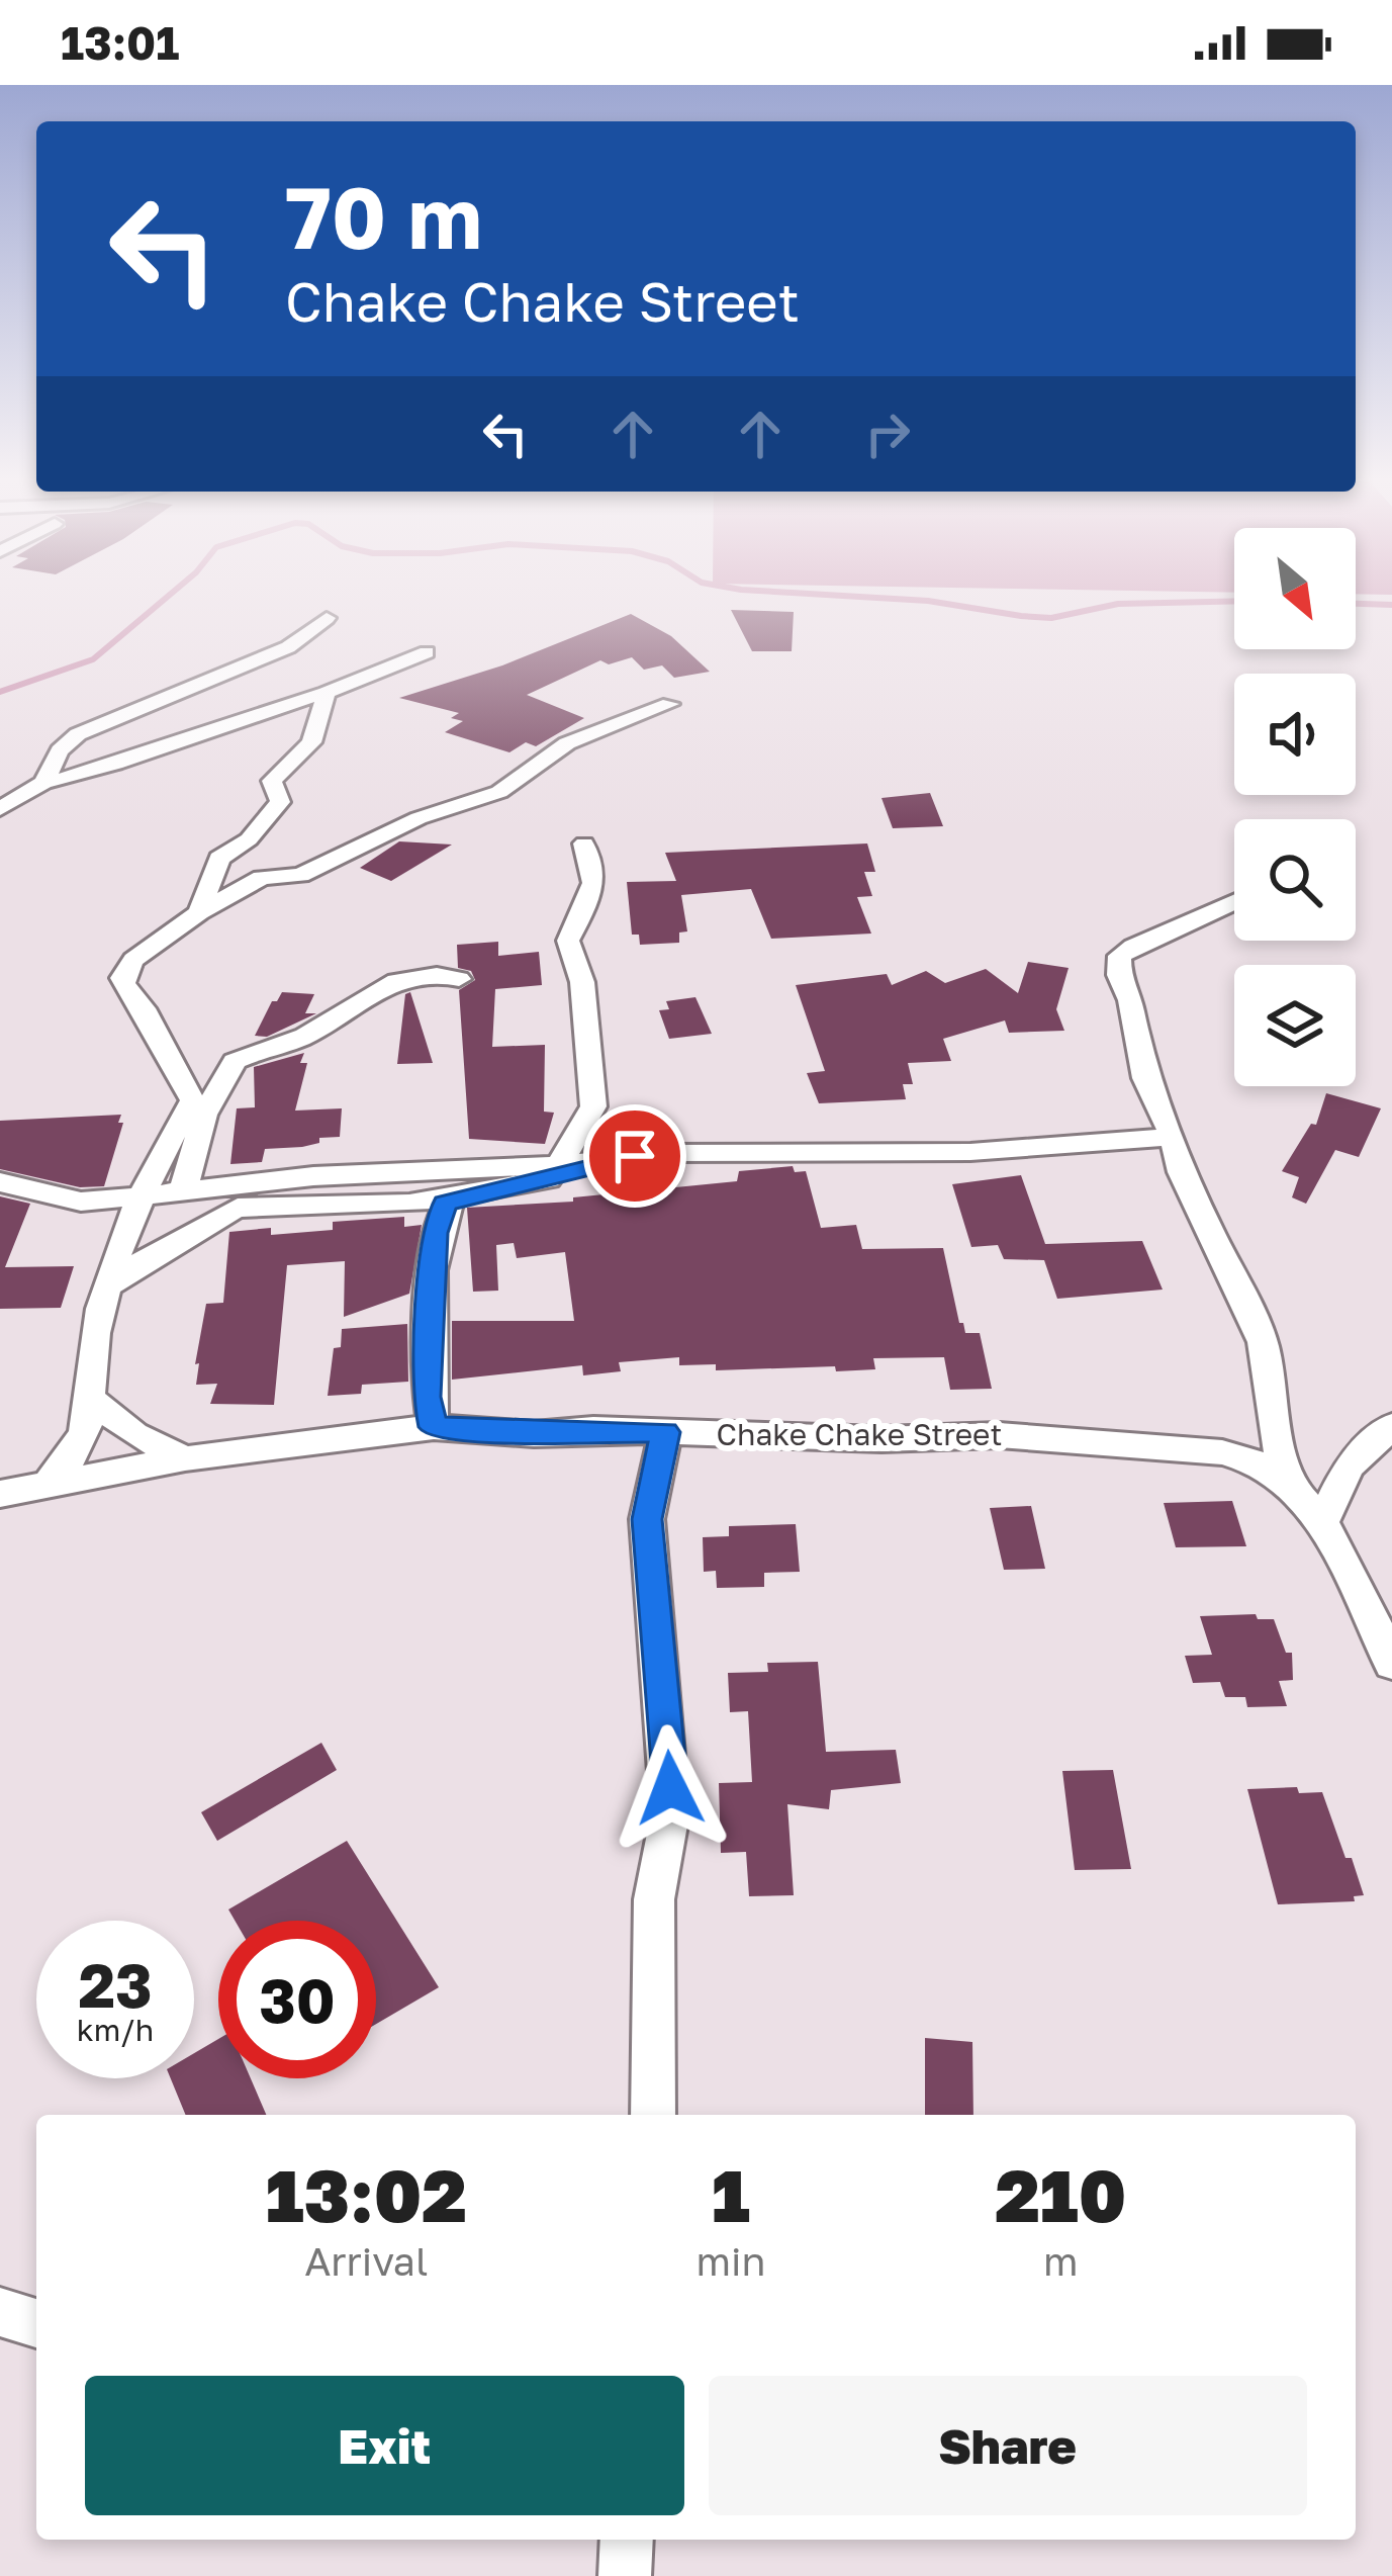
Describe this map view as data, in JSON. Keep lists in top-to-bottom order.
{
  "streets": {
    "street": ["Chake Chake Street"]
  },
  "north": "bottom right",
  "page": {
    "status": "13:01",
    "turn": ["70 m", "Chake Chake Street"],
    "speed": "23 km/h",
    "limit": "30",
    "eta": [
      "13:02",
      "Arrival",
      "1",
      "min",
      "210",
      "m"
    ],
    "buttons": ["Exit", "Share"]
  }
}
